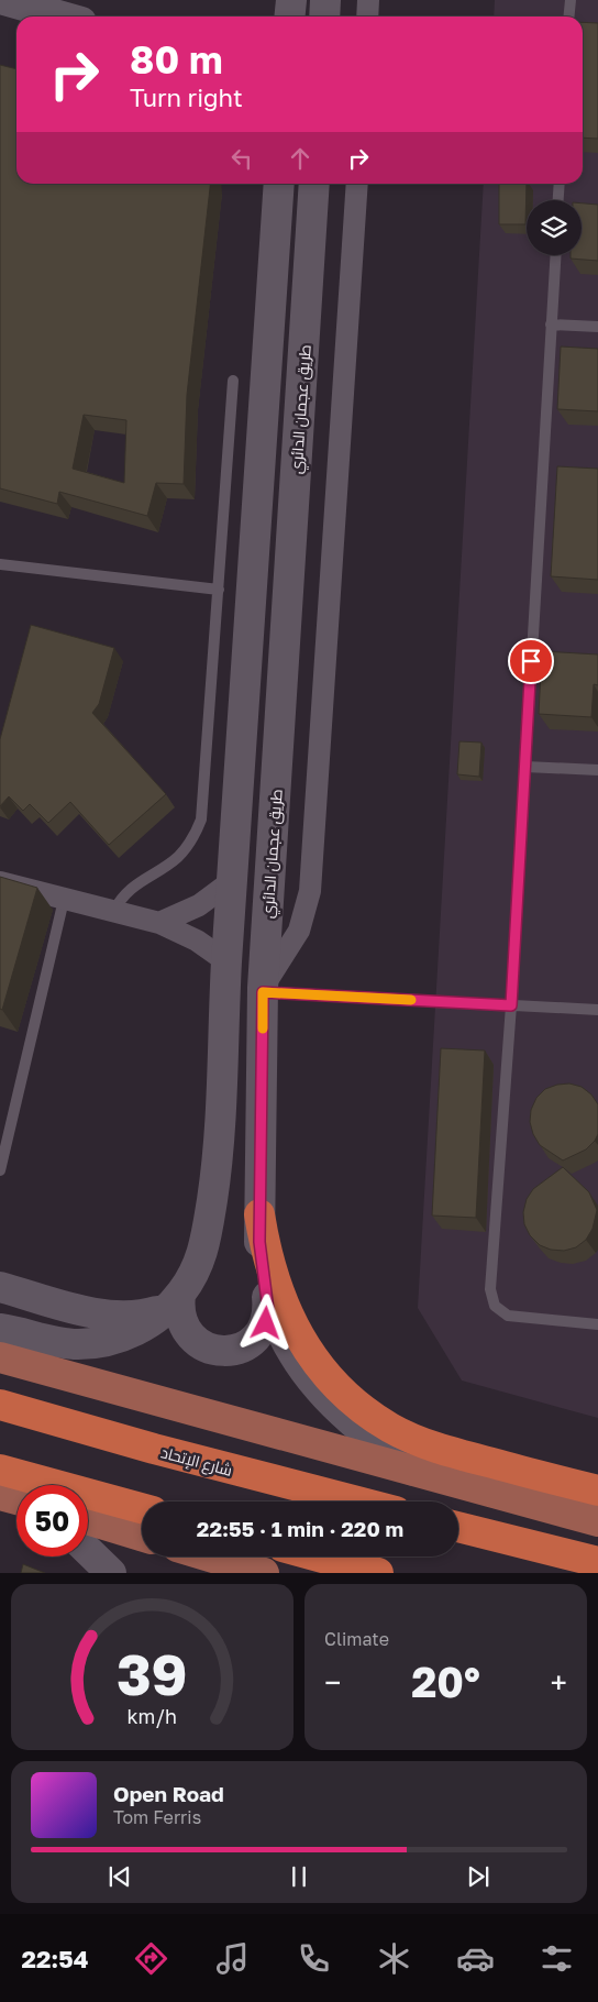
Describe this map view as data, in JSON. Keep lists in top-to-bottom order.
{
  "streets": {
    "highway": ["شارع الإتحاد"],
    "main road": ["طريق عجمان الدائري"]
  },
  "page": {
    "turn": ["80 m", "Turn right"],
    "limit": "50",
    "trip": "22:55 · 1 min · 220 m",
    "tile": "Climate",
    "heat": ["−", "20°", "+"],
    "song": ["Open Road", "Tom Ferris"],
    "tabs": "22:54",
    "gauge": ["39", "km/h"]
  }
}
